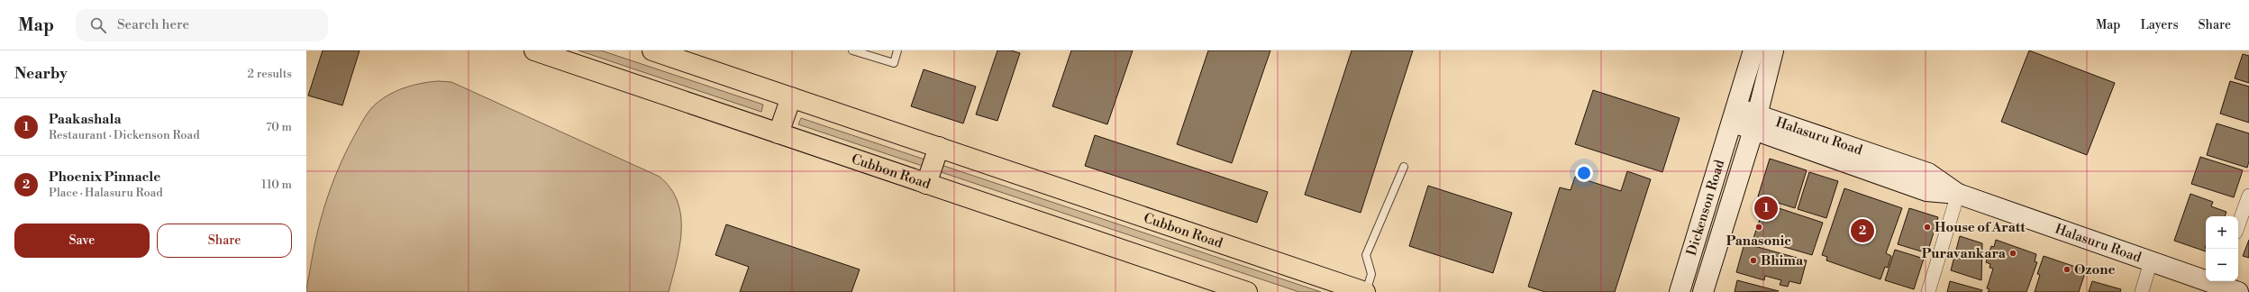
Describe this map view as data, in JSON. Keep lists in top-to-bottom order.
{
  "streets": {
    "main road": ["Cubbon Road"],
    "street": ["Halasuru Road", "Dickenson Road"]
  },
  "crossings": [
    ["Halasuru Road", "Dickenson Road"]
  ],
  "places": [
    "Panasonic",
    "House of Aratt",
    "Puravankara",
    "Bhima",
    "Ozone"
  ],
  "page": {
    "header": "Map",
    "search": "Search here",
    "nav": ["Map", "Layers", "Share"],
    "heading": ["Nearby", "2 results"],
    "list": [
      {
        "mark": "1",
        "name": "Paakashala",
        "note": "Restaurant · Dickenson Road",
        "value": "70 m"
      },
      {
        "mark": "2",
        "name": "Phoenix Pinnacle",
        "note": "Place · Halasuru Road",
        "value": "110 m"
      }
    ],
    "pins": ["1", "2"],
    "buttons": ["Save", "Share"],
    "map_buttons": ["+", "−"]
  }
}
